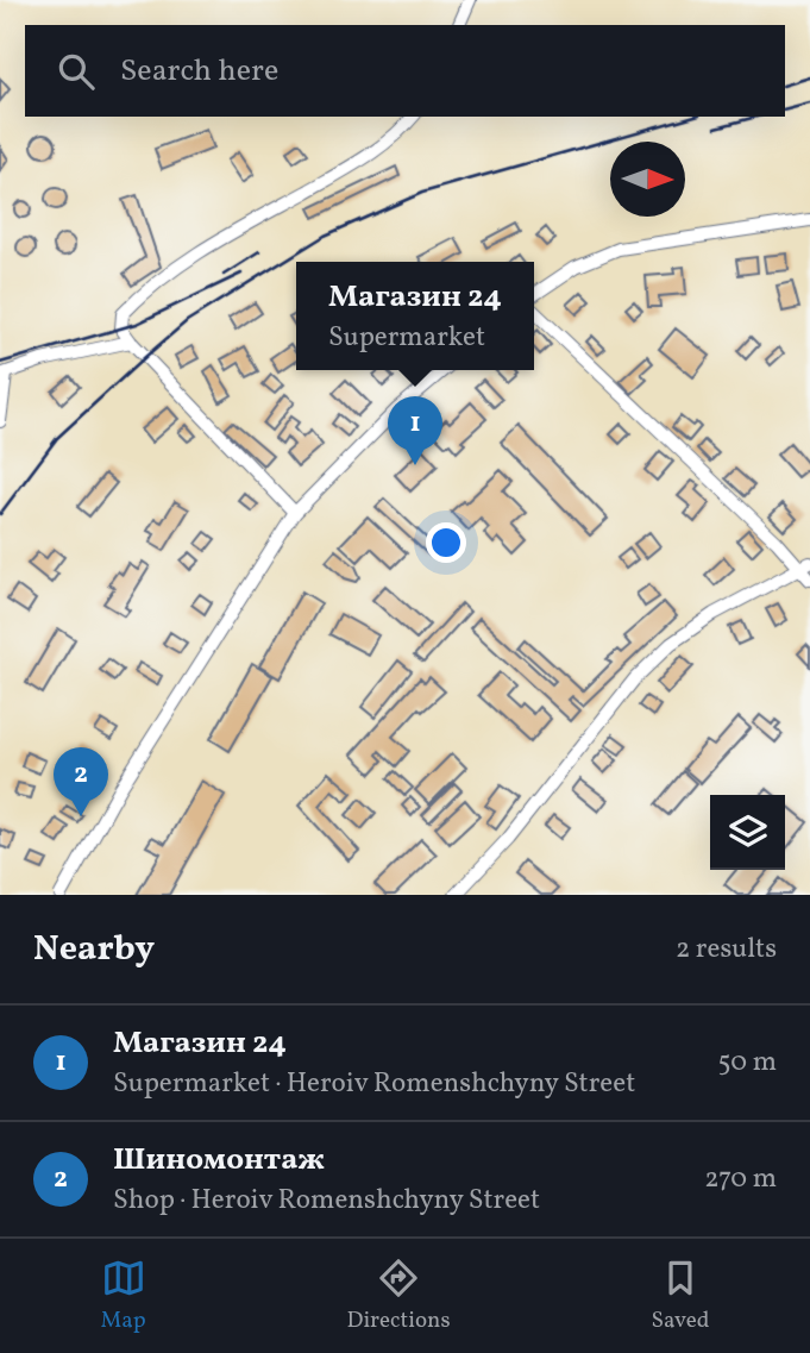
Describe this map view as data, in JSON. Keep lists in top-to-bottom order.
{
  "north": "right",
  "page": {
    "search": "Search here",
    "popup": ["Магазин 24", "Supermarket"],
    "pins": ["1", "2"],
    "heading": ["Nearby", "2 results"],
    "list": [
      {
        "mark": "1",
        "name": "Магазин 24",
        "note": "Supermarket · Heroiv Romenshchyny Street",
        "value": "50 m"
      },
      {
        "mark": "2",
        "name": "Шиномонтаж",
        "note": "Shop · Heroiv Romenshchyny Street",
        "value": "270 m"
      }
    ],
    "nav": ["Map", "Directions", "Saved"]
  }
}
